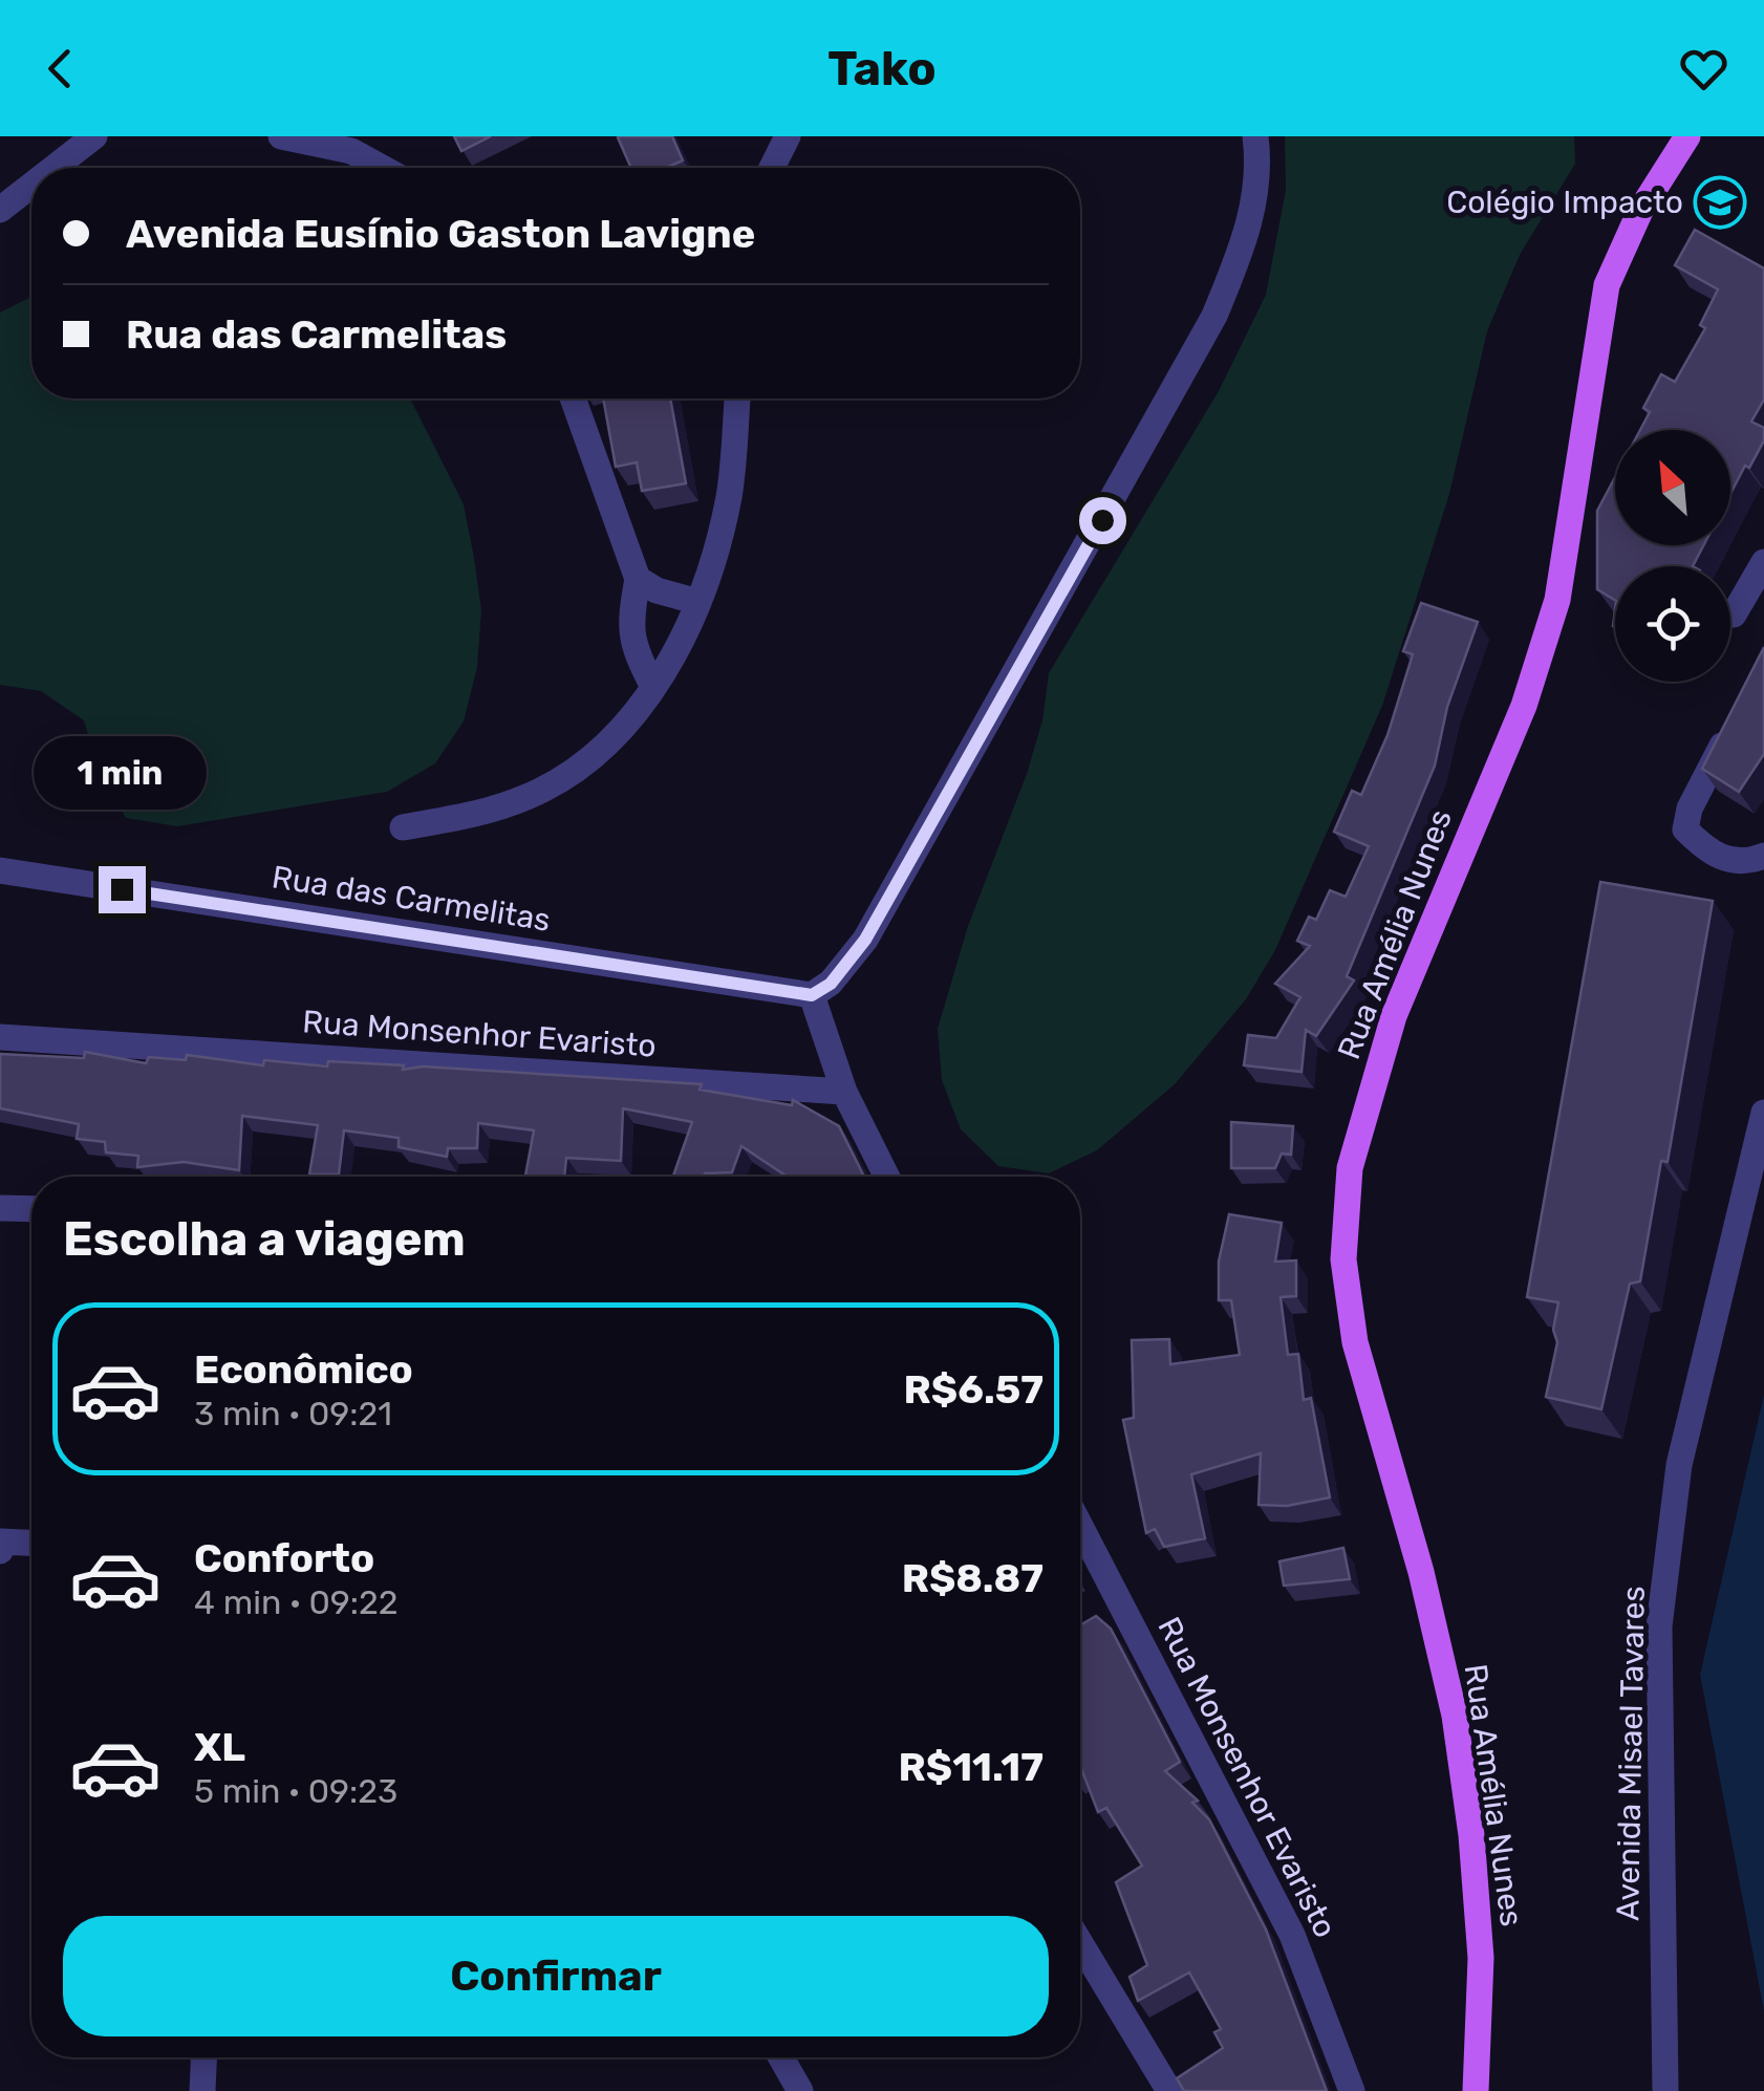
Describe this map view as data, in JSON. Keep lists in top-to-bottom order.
{
  "streets": {
    "main road": ["Rua Amélia Nunes"],
    "street": ["Rua das Carmelitas", "Rua Monsenhor Evaristo", "Avenida Misael Tavares"]
  },
  "places": {
    "school or university": ["Colégio Impacto"]
  },
  "north": "top left",
  "page": {
    "header": "Tako",
    "banner": ["Avenida Eusínio Gaston Lavigne", "Rua das Carmelitas"],
    "bubble": "1 min",
    "heading": "Escolha a viagem",
    "list": [
      {
        "name": "Econômico",
        "note": "3 min · 09:21",
        "value": "R$6.57"
      },
      {
        "name": "Conforto",
        "note": "4 min · 09:22",
        "value": "R$8.87"
      },
      {
        "name": "XL",
        "note": "5 min · 09:23",
        "value": "R$11.17"
      }
    ],
    "buttons": "Confirmar"
  }
}
